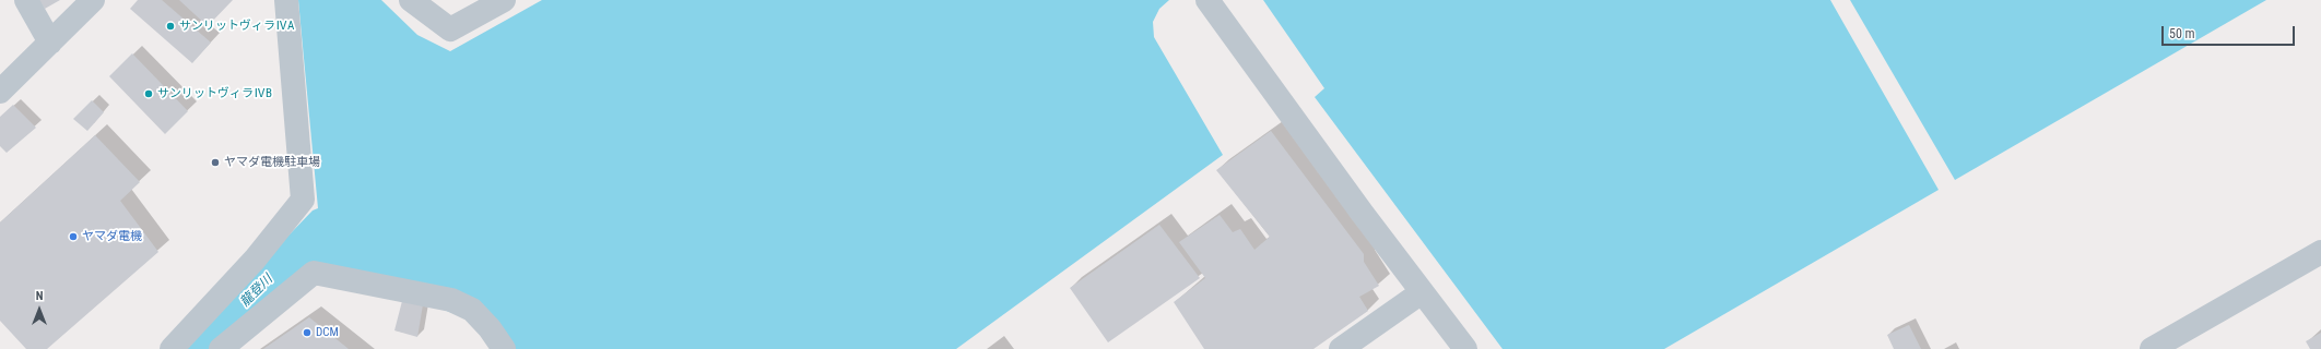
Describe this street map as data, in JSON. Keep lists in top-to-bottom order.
{
  "water": ["龍登川"],
  "places": [
    "サンリットヴィラⅣA",
    "サンリットヴィラⅣB",
    "ヤマダ電機駐車場",
    "ヤマダ電機",
    "DCM"
  ],
  "scale_bar": "50 m",
  "north": "top"
}
